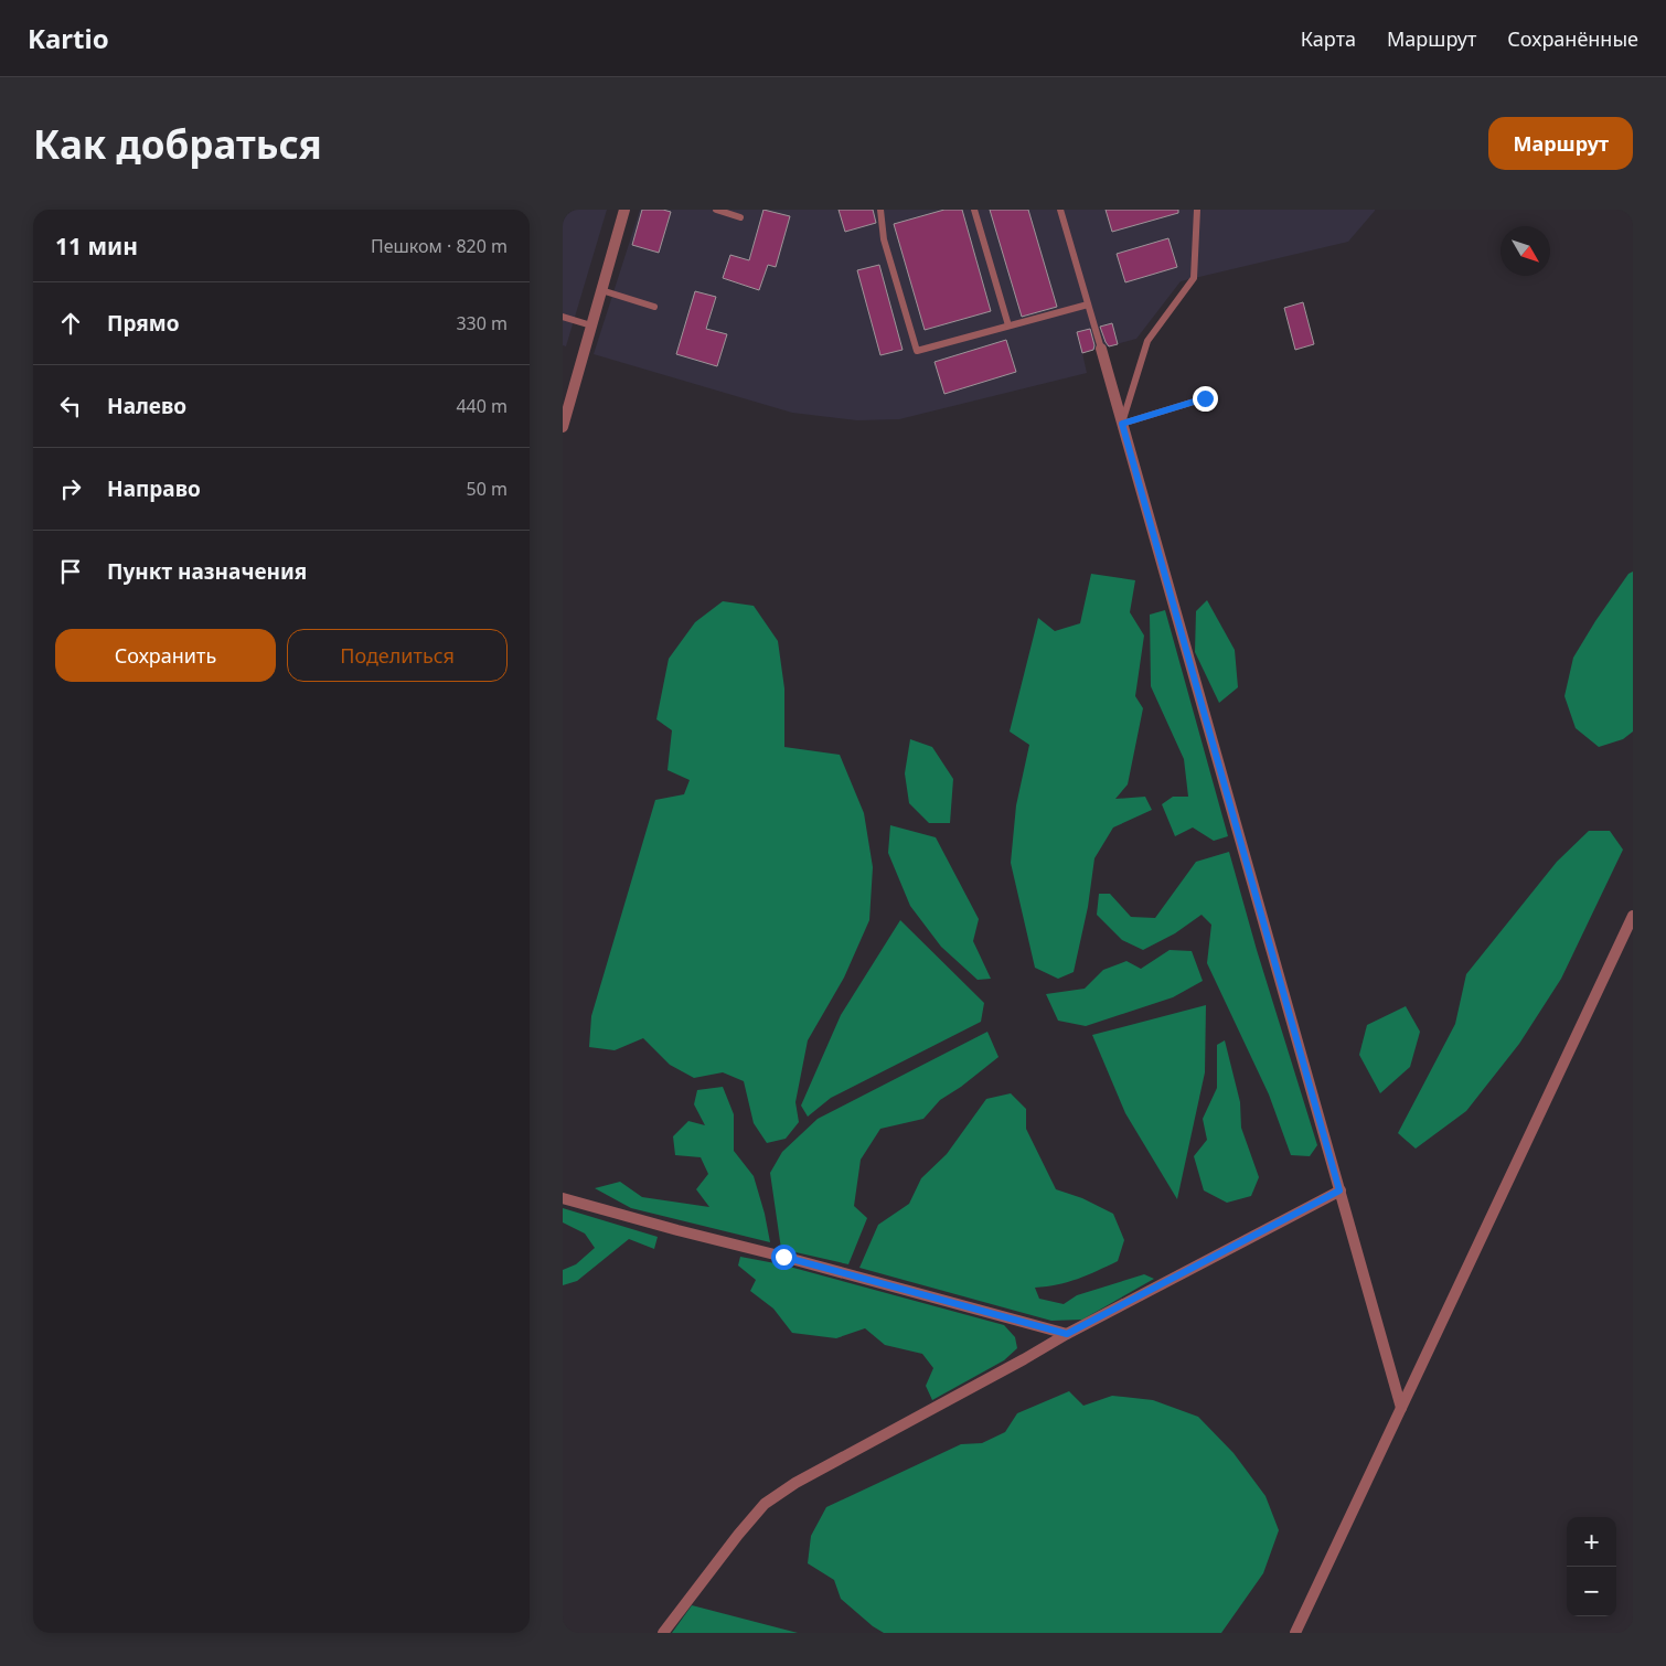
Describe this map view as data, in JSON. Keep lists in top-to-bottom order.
{
  "north": "bottom right",
  "page": {
    "header": "Kartio",
    "nav": ["Карта", "Маршрут", "Сохранённые"],
    "buttons": [
      "Маршрут",
      ["Сохранить", "Поделиться"]
    ],
    "title": "Как добраться",
    "heading": ["11 мин", "Пешком · 820 m"],
    "list": [
      ["Прямо", "330 m"],
      ["Налево", "440 m"],
      ["Направо", "50 m"],
      "Пункт назначения"
    ],
    "map_buttons": ["+", "−"]
  }
}
